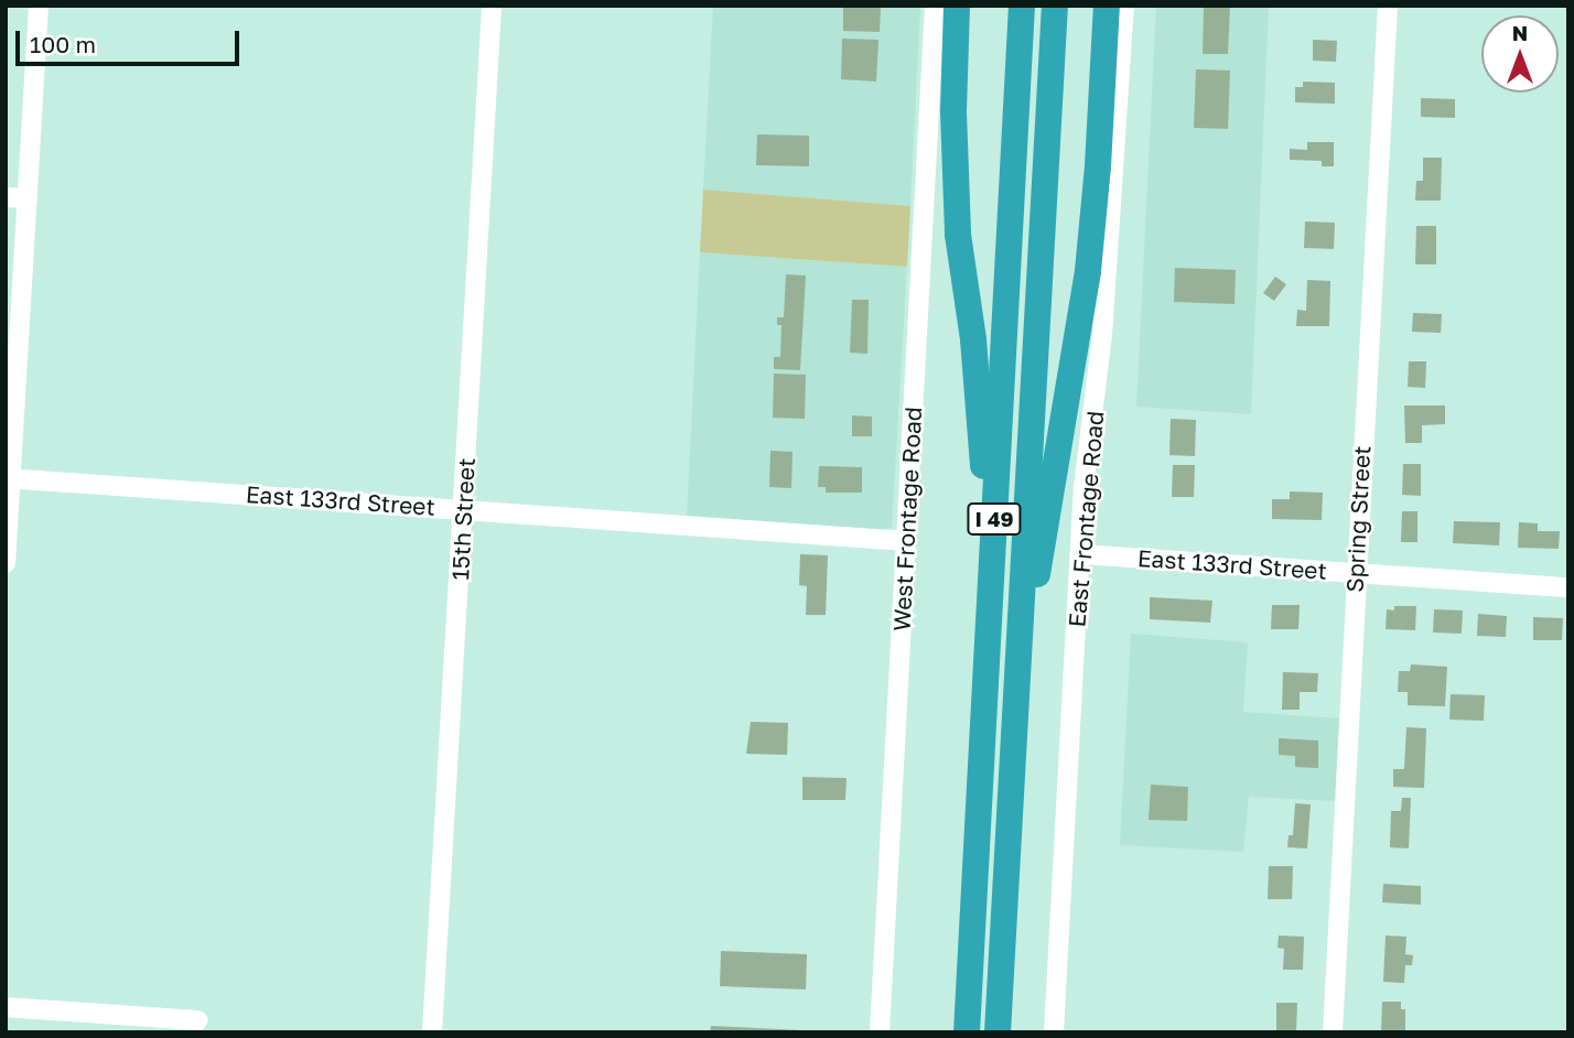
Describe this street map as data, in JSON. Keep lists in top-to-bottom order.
{
  "streets": {
    "highway": ["I 49"],
    "street": [
      "East 133rd Street",
      "15th Street",
      "West Frontage Road",
      "East Frontage Road",
      "Spring Street"
    ]
  },
  "crossings": [
    ["East 133rd Street", "15th Street"],
    ["East 133rd Street", "West Frontage Road"],
    ["East 133rd Street", "East Frontage Road"],
    ["East 133rd Street", "Spring Street"]
  ],
  "scale_bar": "100 m",
  "north": "top"
}
